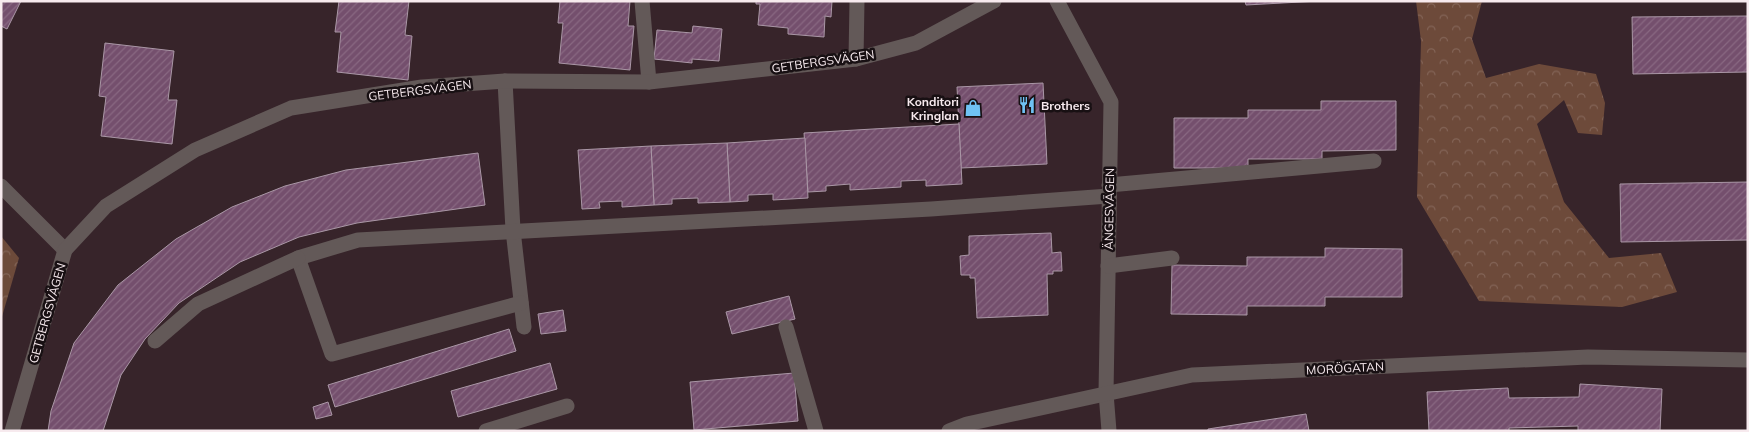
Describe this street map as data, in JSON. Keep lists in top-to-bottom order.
{
  "streets": {
    "street": ["GETBERGSVÄGEN", "ÄNGESVÄGEN", "MORÖGATAN"]
  },
  "crossings": [
    ["ÄNGESVÄGEN", "MORÖGATAN"]
  ],
  "places": {
    "restaurant": ["Brothers"],
    "shop": ["Konditori Kringlan"]
  }
}
